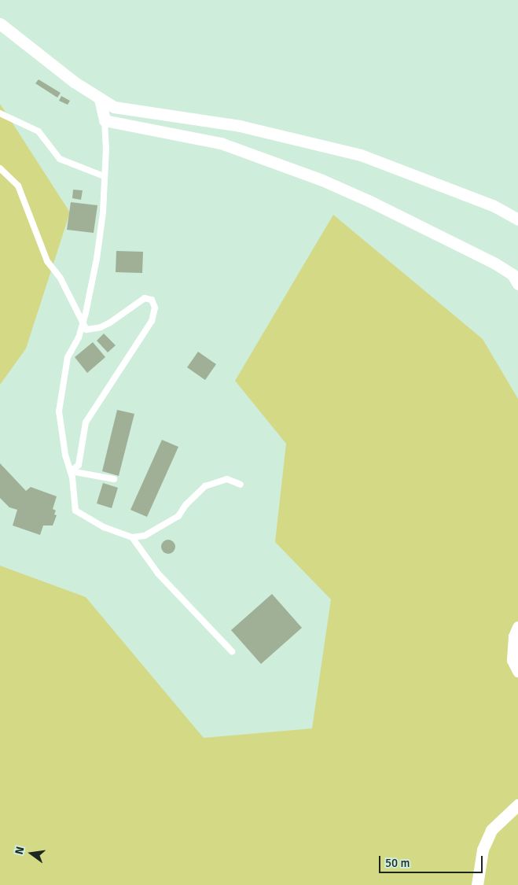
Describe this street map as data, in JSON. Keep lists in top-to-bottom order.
{
  "scale_bar": "50 m",
  "north": "left"
}
